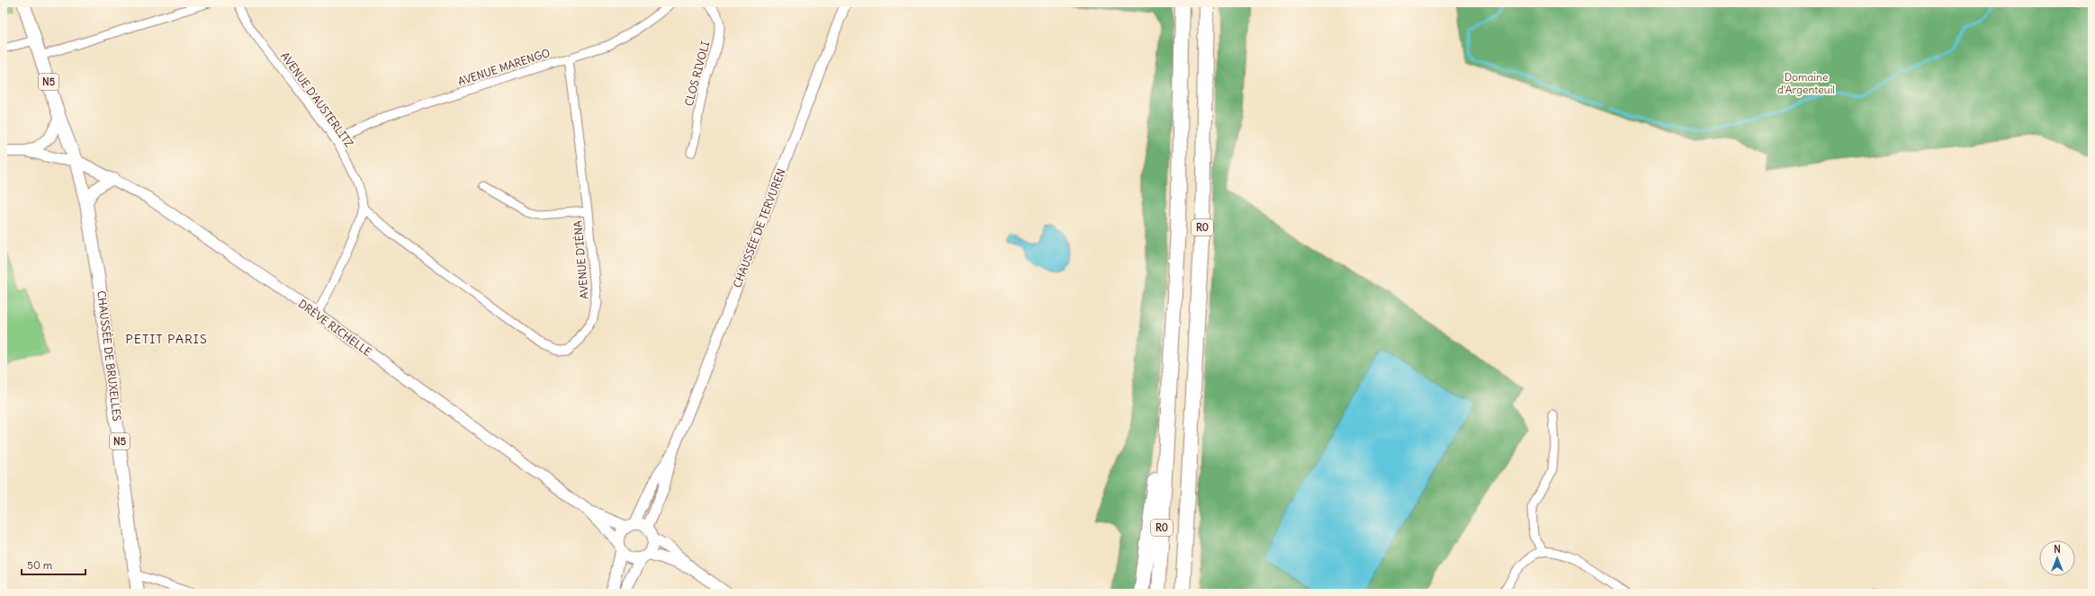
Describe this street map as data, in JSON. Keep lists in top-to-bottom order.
{
  "streets": {
    "highway": ["R0"],
    "main road": ["N5", "DRÈVE RICHELLE", "CHAUSSÉE DE BRUXELLES"],
    "street": [
      "AVENUE MARENGO",
      "CLOS RIVOLI",
      "AVENUE D'AUSTERLITZ",
      "CHAUSSÉE DE TERVUREN",
      "AVENUE D'IÉNA"
    ]
  },
  "crossings": [
    ["AVENUE MARENGO", "AVENUE D'AUSTERLITZ"],
    ["AVENUE MARENGO", "AVENUE D'IÉNA"],
    ["AVENUE D'AUSTERLITZ", "AVENUE D'IÉNA"],
    ["AVENUE D'AUSTERLITZ", "DRÈVE RICHELLE"],
    ["CHAUSSÉE DE TERVUREN", "DRÈVE RICHELLE"],
    ["DRÈVE RICHELLE", "CHAUSSÉE DE BRUXELLES"]
  ],
  "districts": ["PETIT PARIS"],
  "parks": ["Domaine d'Argenteuil"],
  "scale_bar": "50 m",
  "north": "top"
}
